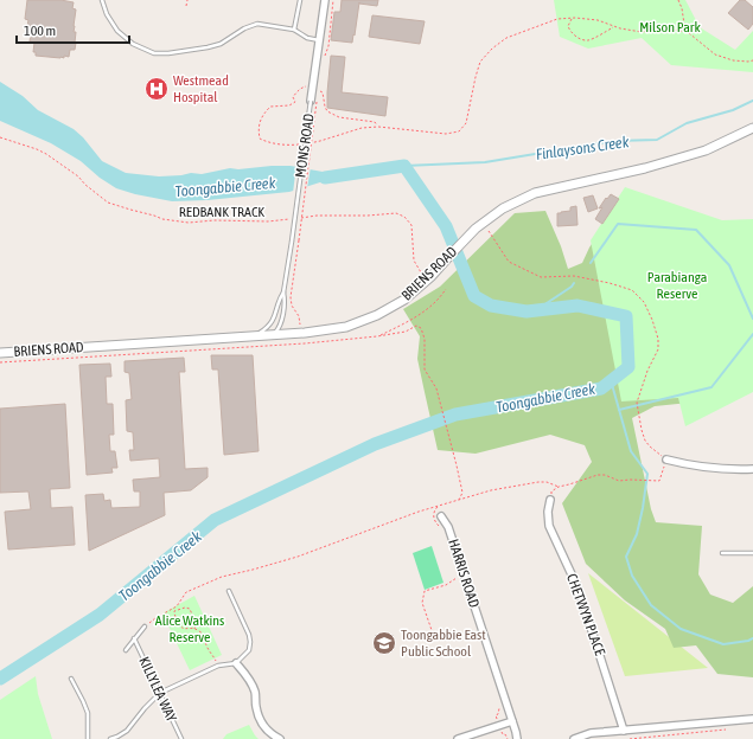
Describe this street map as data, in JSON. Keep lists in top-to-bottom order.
{
  "streets": {
    "street": [
      "MONS ROAD",
      "BRIENS ROAD",
      "HARRIS ROAD",
      "CHETWYN PLACE"
    ],
    "lane": ["KILLYLEA WAY"],
    "path": ["REDBANK TRACK"]
  },
  "crossings": [
    ["MONS ROAD", "BRIENS ROAD"]
  ],
  "water": ["Finlaysons Creek", "Toongabbie Creek"],
  "parks": ["Milson Park", "Parabianga Reserve", "Alice Watkins Reserve"],
  "places": {
    "hospital": ["Westmead Hospital"],
    "school or university": ["Toongabbie East Public School"]
  },
  "scale_bar": "100 m"
}
